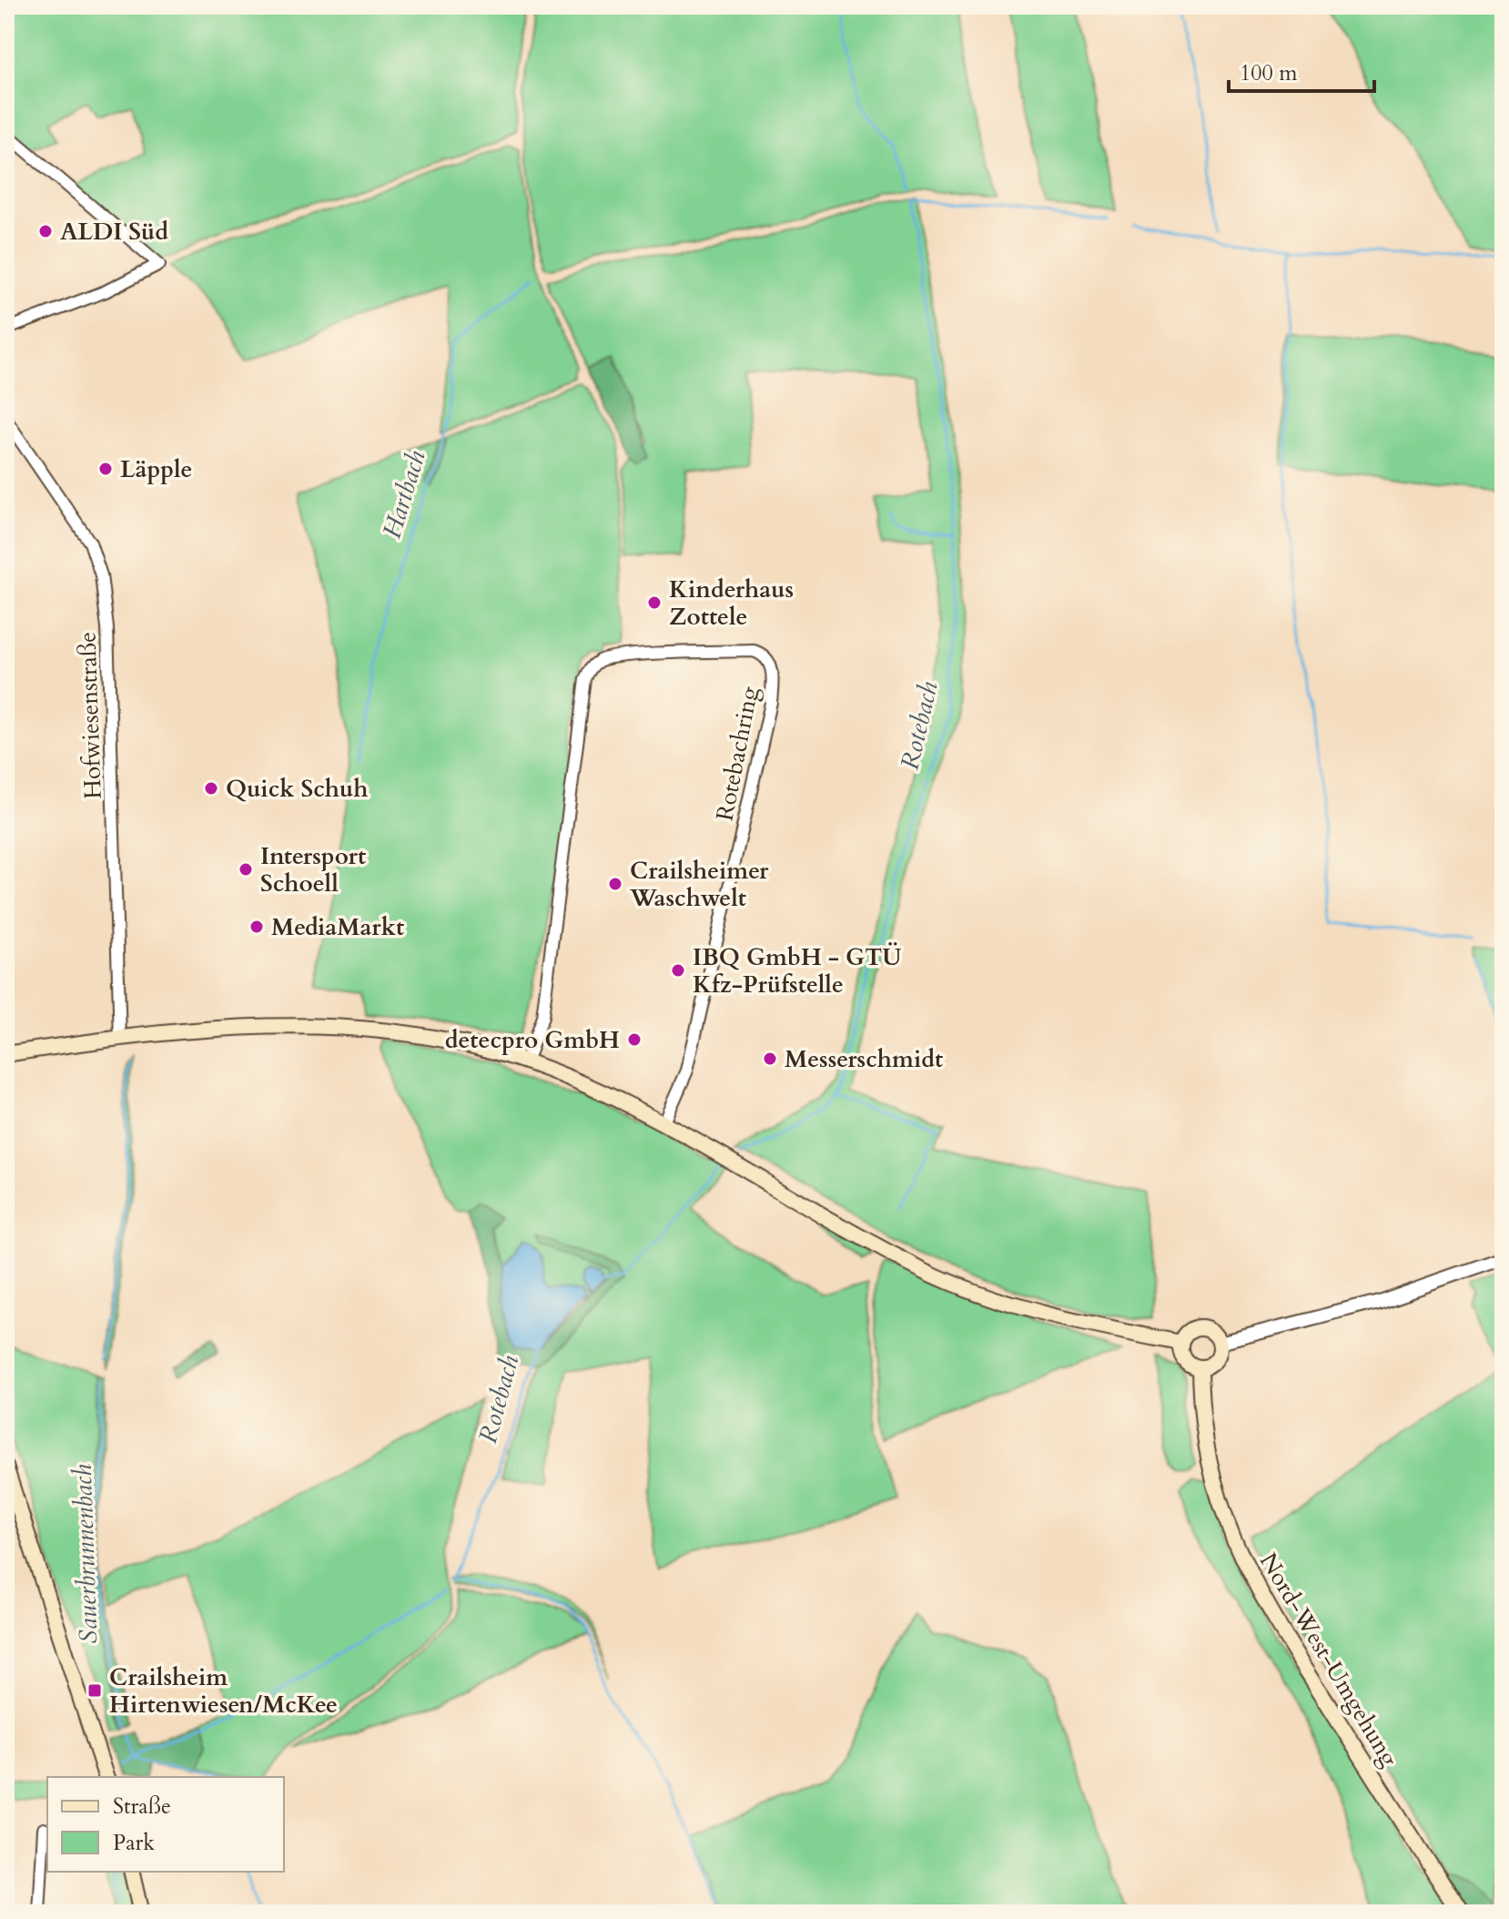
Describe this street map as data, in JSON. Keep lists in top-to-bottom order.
{
  "streets": {
    "main road": ["Nord-West-Umgehung"],
    "street": ["Hofwiesenstraße", "Rotebachring"]
  },
  "water": ["Hartbach", "Rotebach", "Sauerbrunnenbach"],
  "places": {
    "other": [
      "ALDI Süd",
      "Läpple",
      "Kinderhaus Zottele",
      "Quick Schuh",
      "Intersport Schoell",
      "Crailsheimer Waschwelt",
      "MediaMarkt",
      "IBQ GmbH - GTÜ Kfz-Prüfstelle",
      "detecpro GmbH",
      "Messerschmidt"
    ],
    "transit": ["Crailsheim Hirtenwiesen/McKee"]
  },
  "legend": ["Straße", "Park"],
  "scale_bar": "100 m"
}
